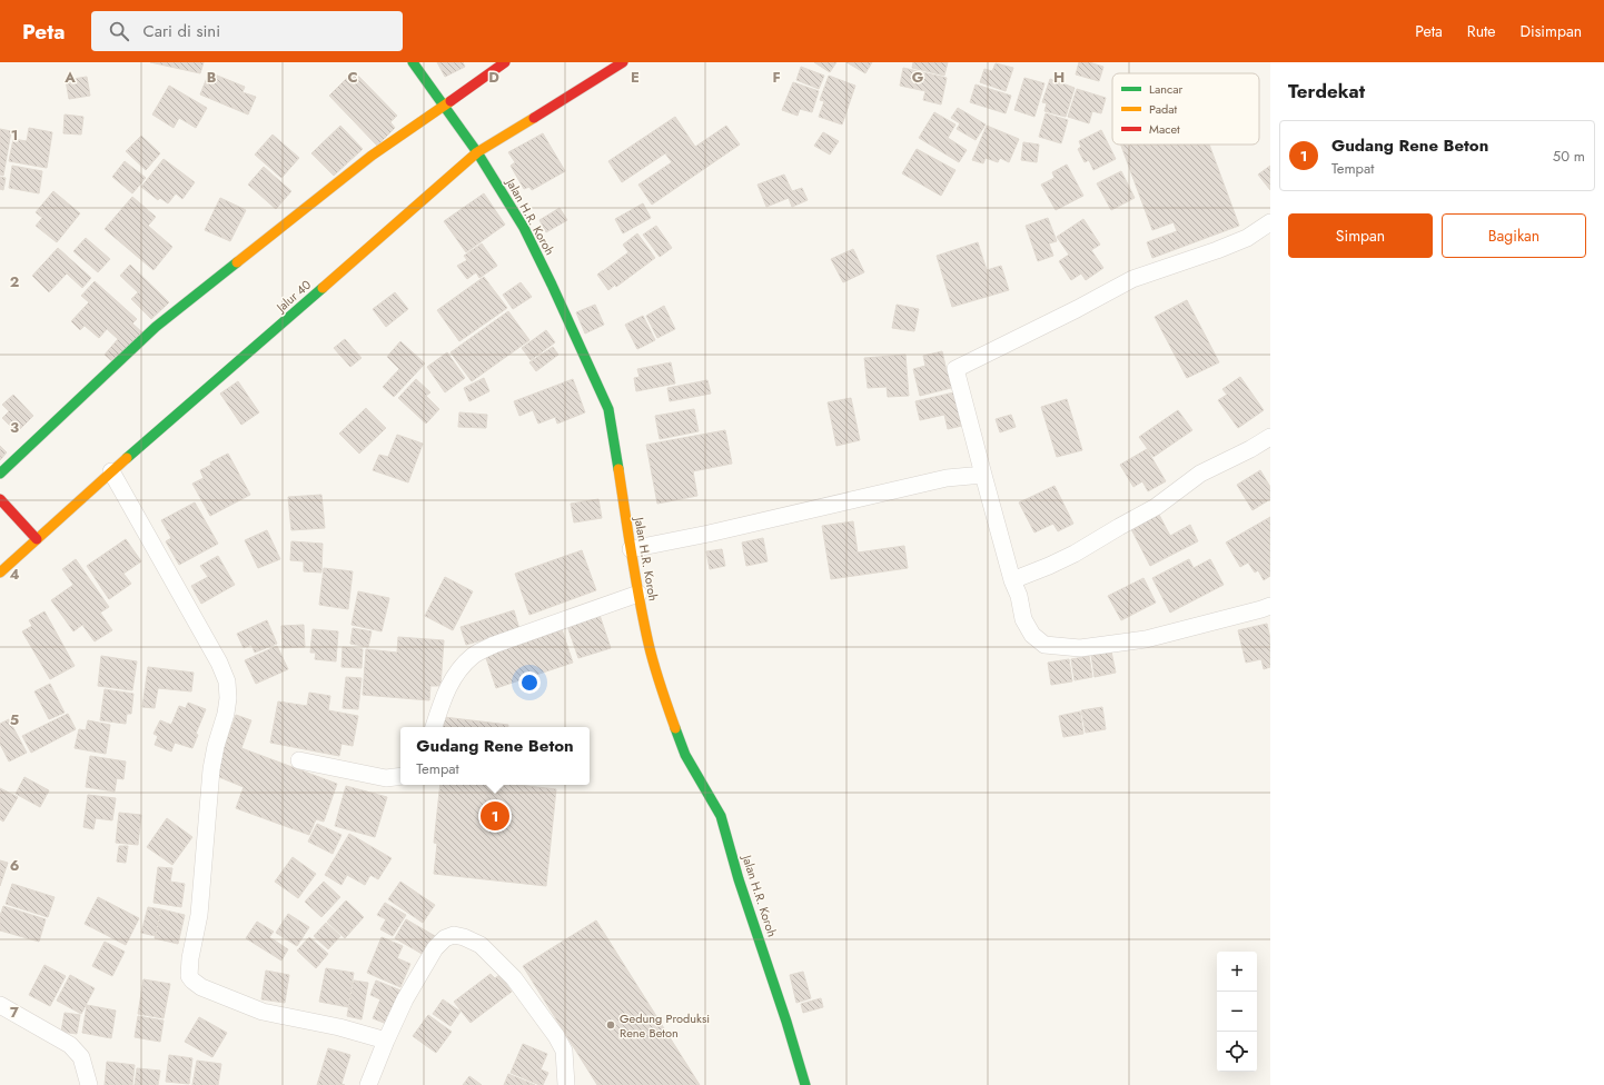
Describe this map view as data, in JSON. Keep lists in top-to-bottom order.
{
  "streets": {
    "main road": ["Jalan H.R. Koroh", "Jalur 40"]
  },
  "crossings": [
    ["Jalan H.R. Koroh", "Jalur 40"]
  ],
  "places": ["Gedung Produksi Rene Beton"],
  "legend": ["Lancar", "Padat", "Macet"],
  "page": {
    "header": "Peta",
    "search": "Cari di sini",
    "nav": ["Peta", "Rute", "Disimpan"],
    "heading": "Terdekat",
    "list": [
      {
        "mark": "1",
        "name": "Gudang Rene Beton",
        "note": "Tempat",
        "value": "50 m"
      }
    ],
    "buttons": ["Simpan", "Bagikan"],
    "popup": ["Gudang Rene Beton", "Tempat"],
    "pins": "1",
    "map_buttons": ["+", "−"]
  },
  "grid": {
    "columns": [
      "A",
      "B",
      "C",
      "D",
      "E",
      "F",
      "G",
      "H"
    ],
    "rows": [
      "1",
      "2",
      "3",
      "4",
      "5",
      "6",
      "7"
    ]
  }
}
